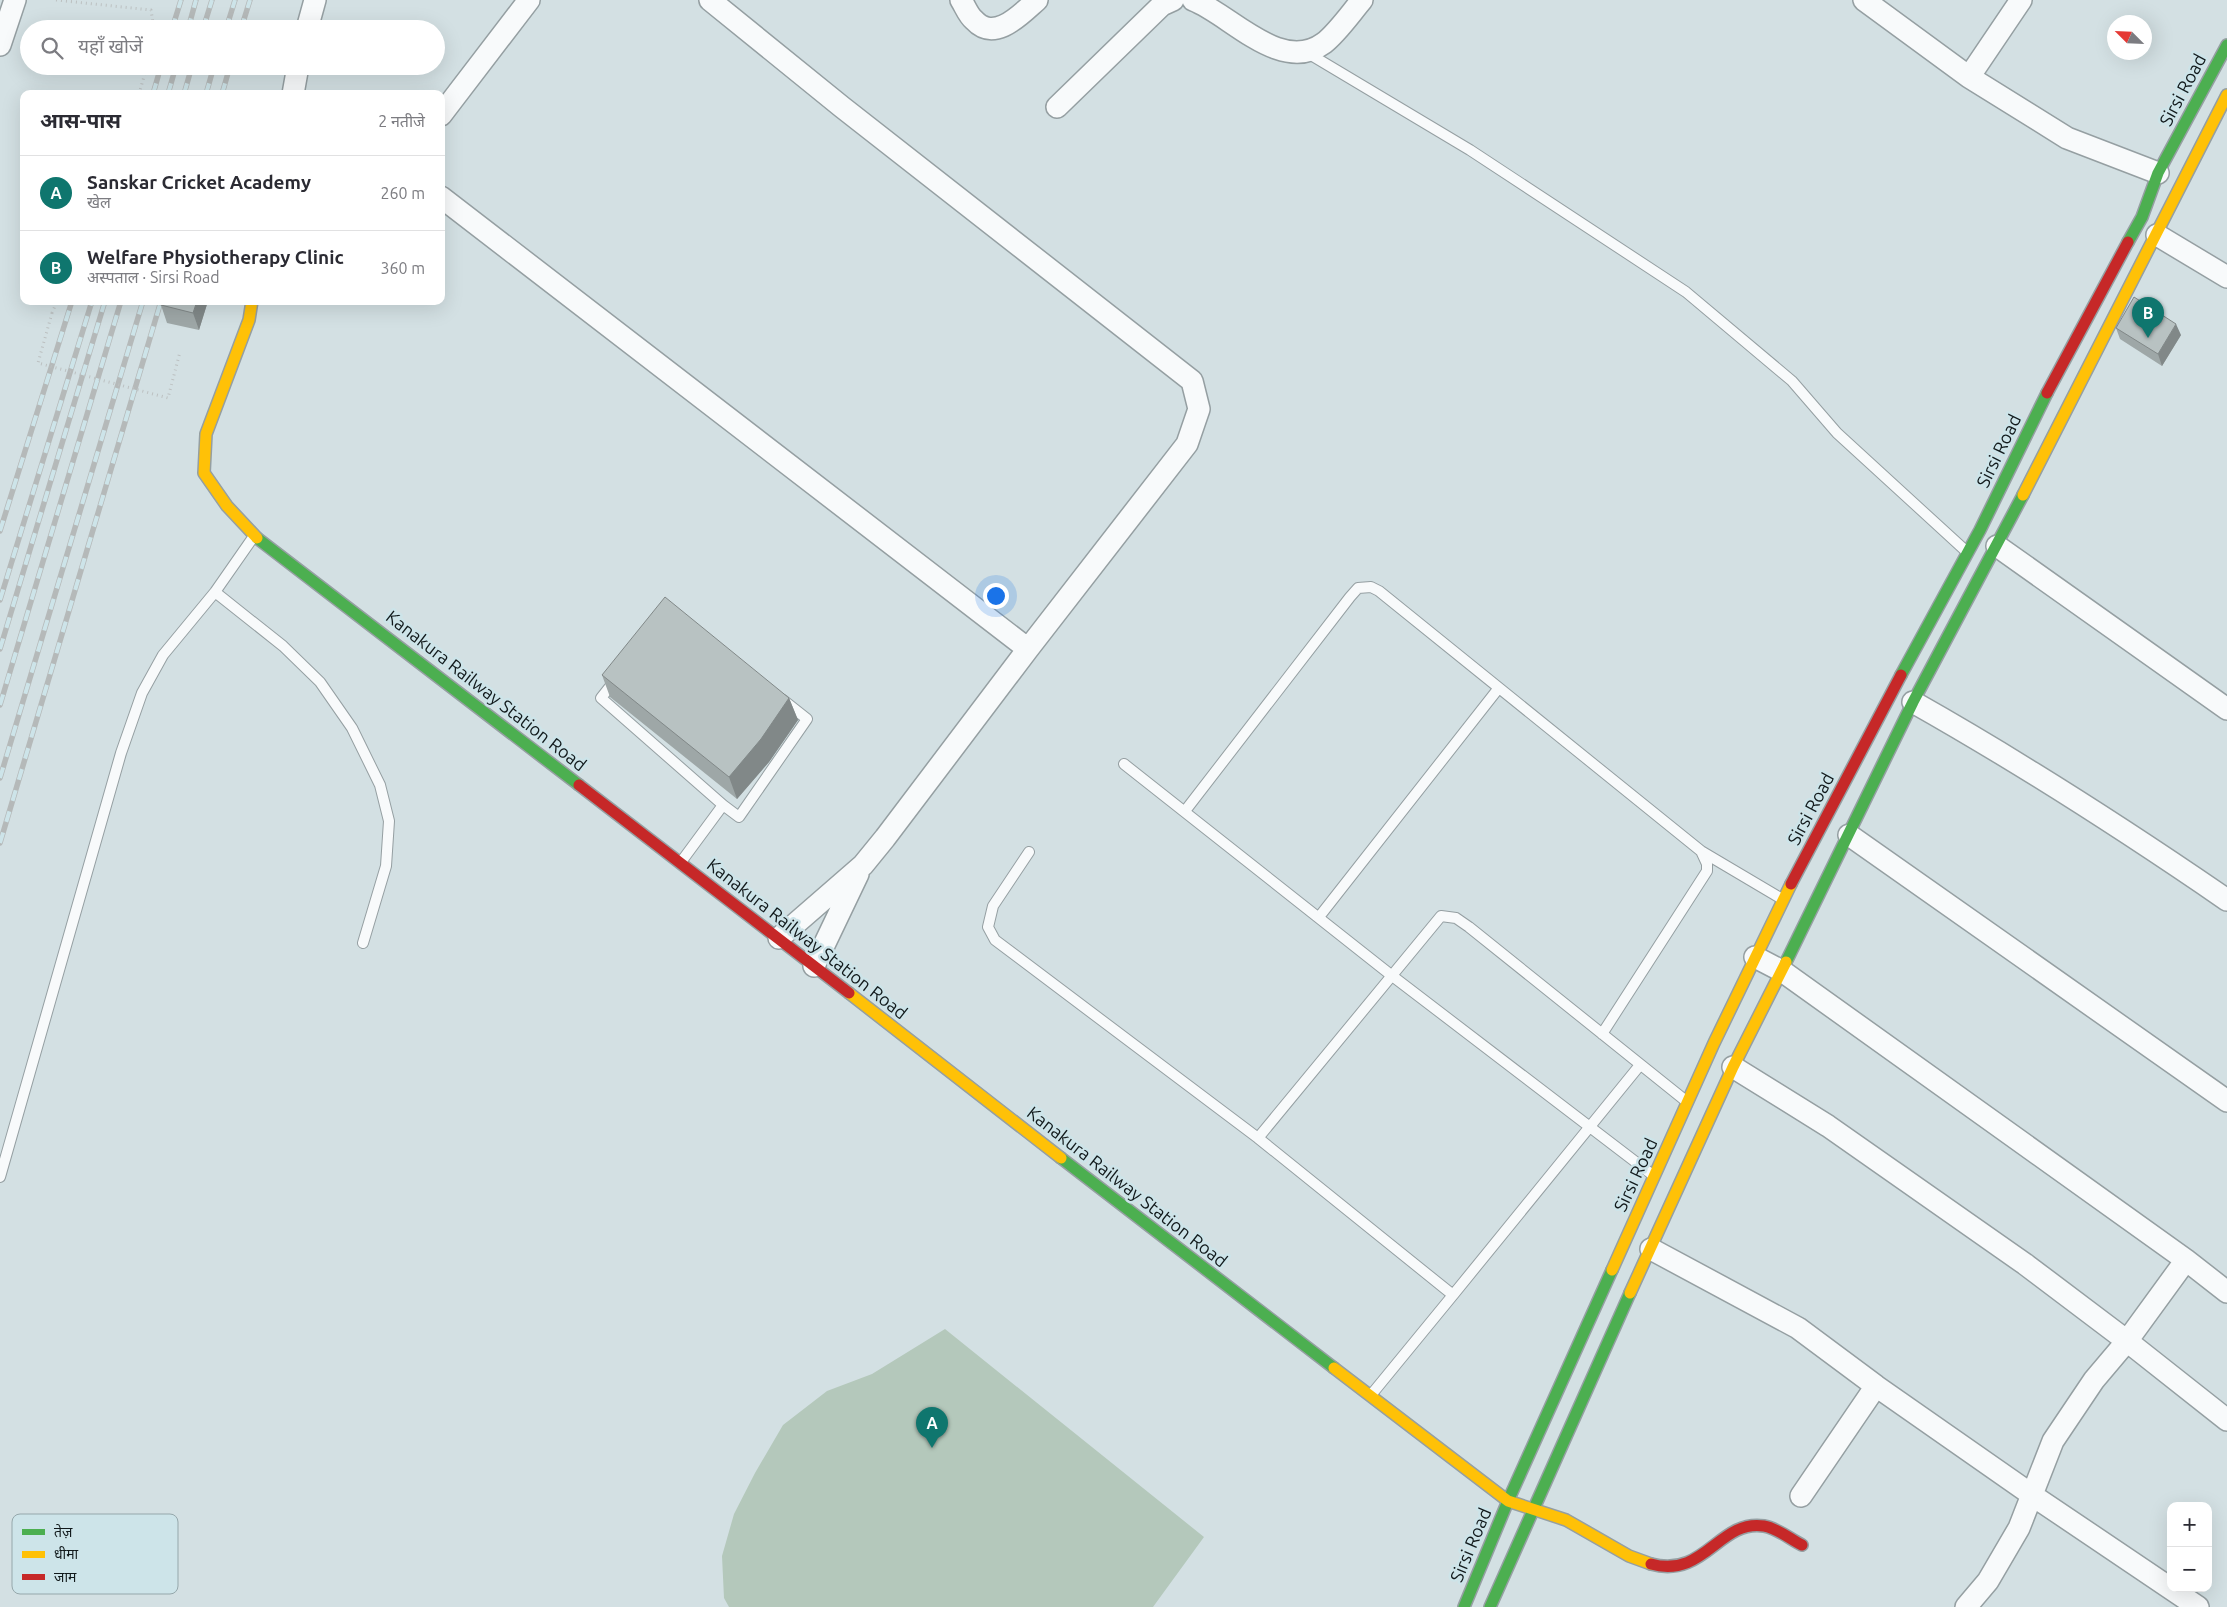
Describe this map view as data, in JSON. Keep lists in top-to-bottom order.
{
  "streets": {
    "main road": ["Sirsi Road", "Kanakura Railway Station Road"]
  },
  "crossings": [
    ["Sirsi Road", "Kanakura Railway Station Road"]
  ],
  "legend": ["तेज़", "धीमा", "जाम"],
  "north": "top left",
  "page": {
    "search": "यहाँ खोजें",
    "heading": ["आस-पास", "2 नतीजे"],
    "list": [
      {
        "mark": "A",
        "name": "Sanskar Cricket Academy",
        "note": "खेल",
        "value": "260 m"
      },
      {
        "mark": "B",
        "name": "Welfare Physiotherapy Clinic",
        "note": "अस्पताल · Sirsi Road",
        "value": "360 m"
      }
    ],
    "pins": ["B", "A"],
    "map_buttons": ["+", "−"]
  }
}
